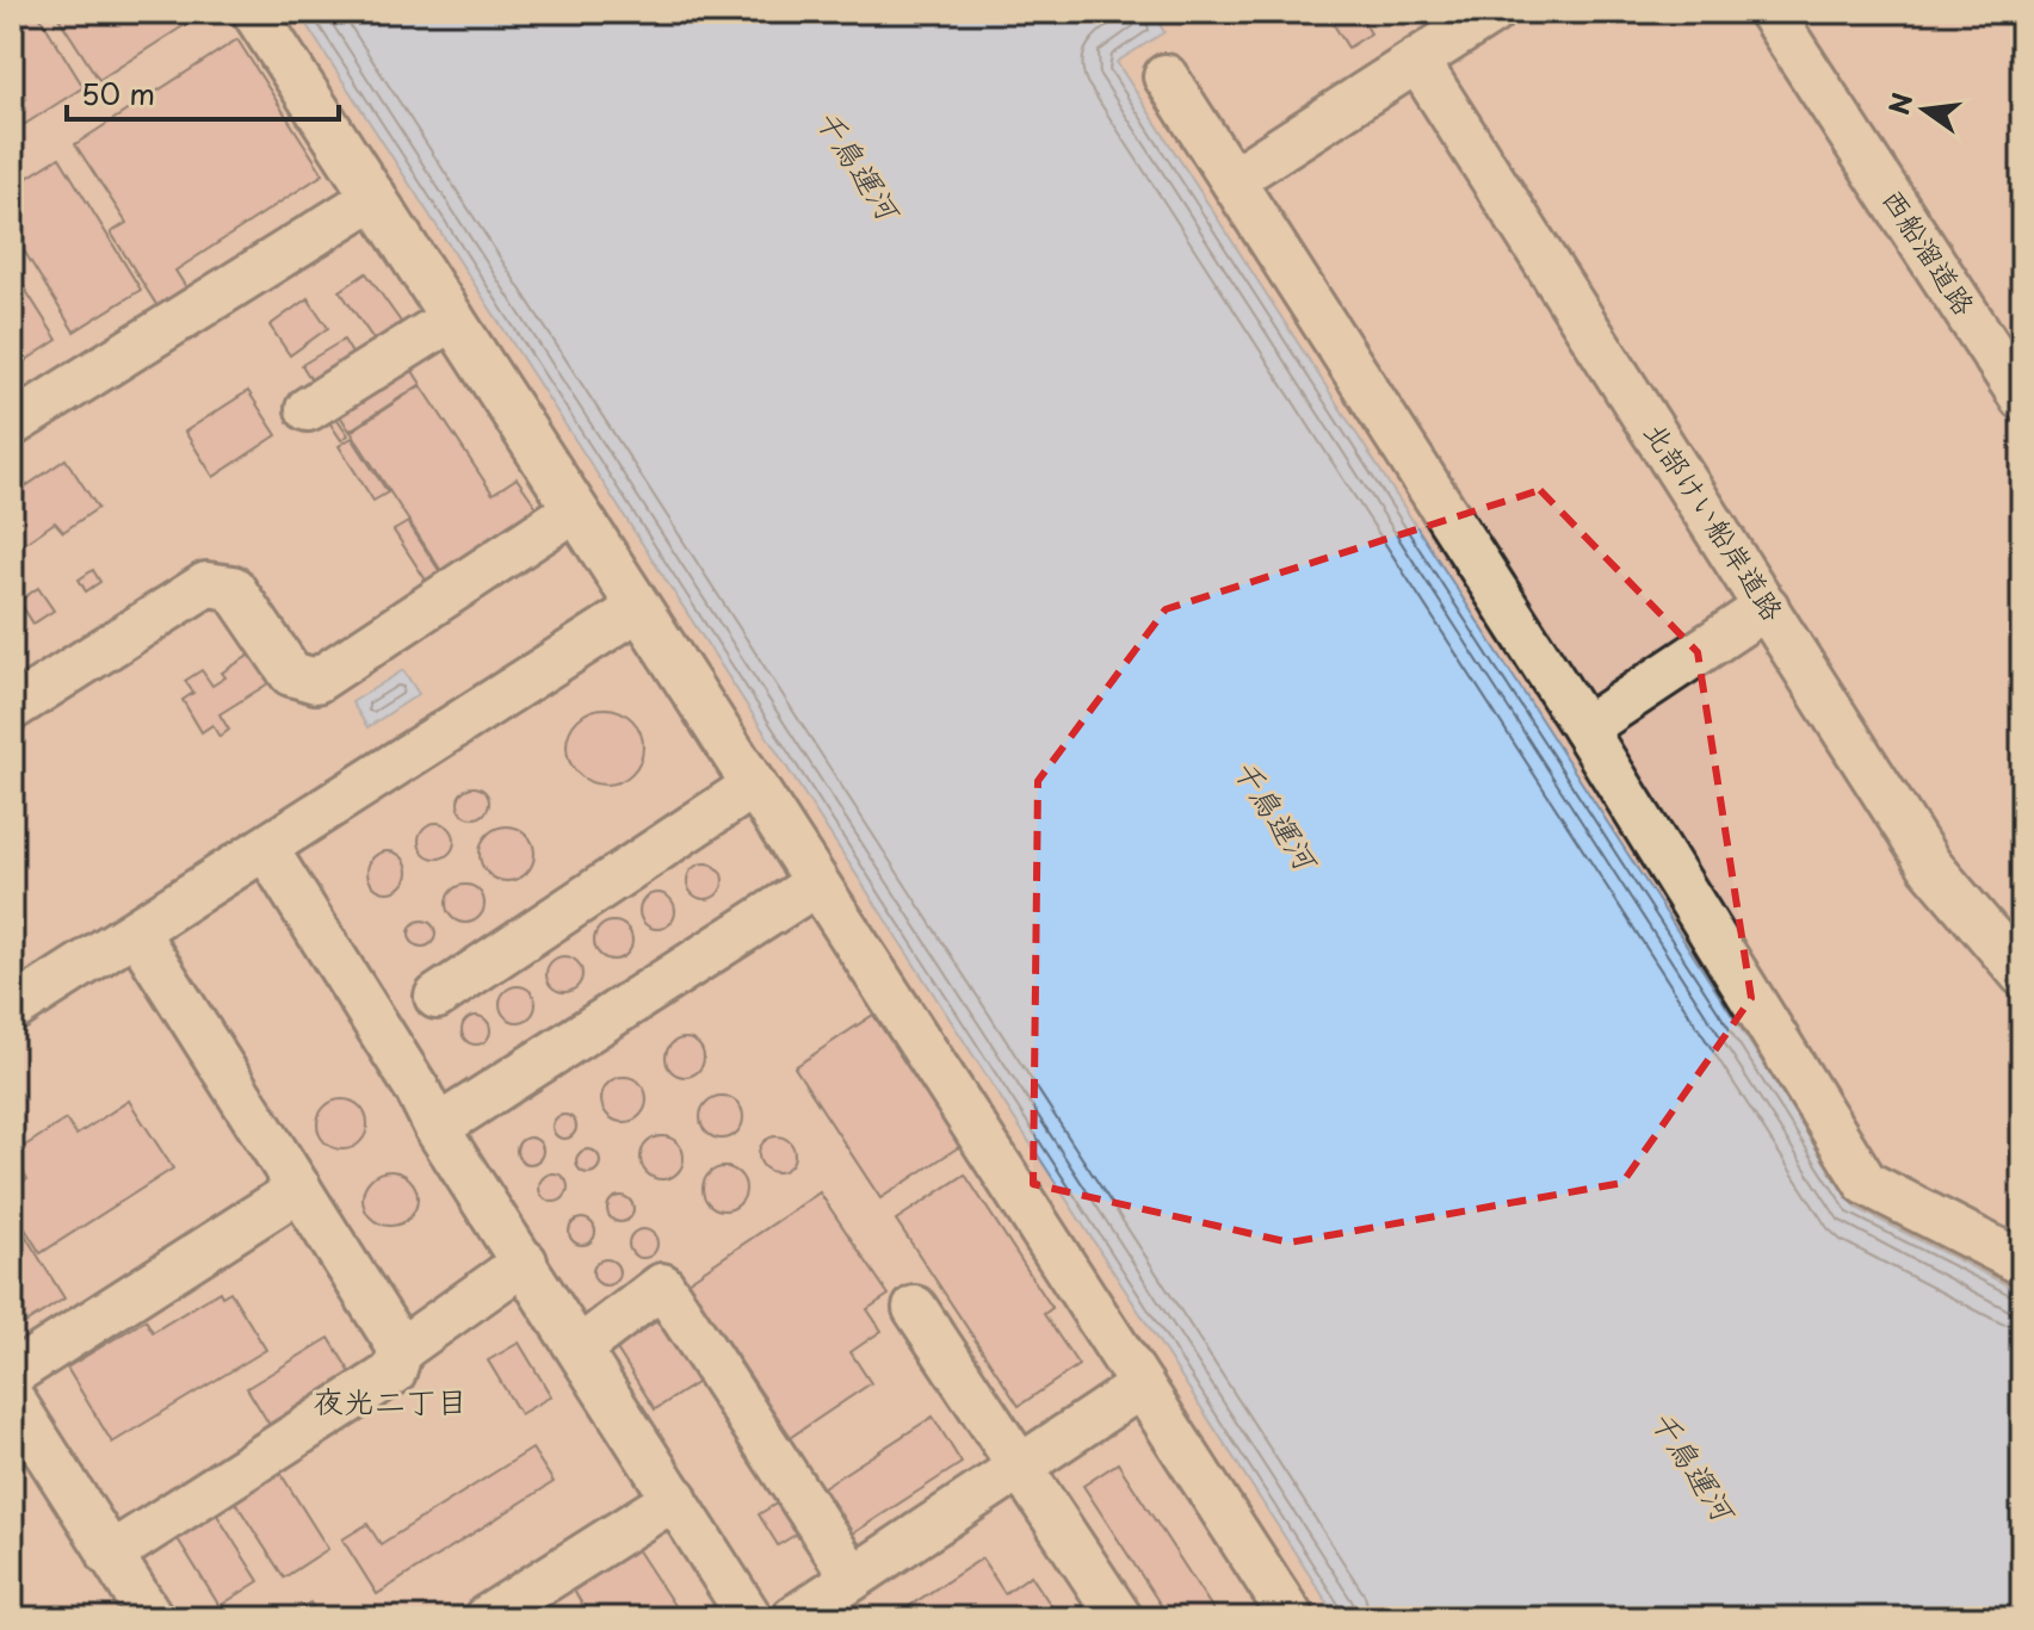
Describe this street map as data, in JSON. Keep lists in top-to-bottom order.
{
  "streets": {
    "street": ["西船溜道路", "北部けい船岸道路"]
  },
  "districts": ["夜光二丁目"],
  "water": ["千鳥運河"],
  "scale_bar": "50 m",
  "north": "left"
}
